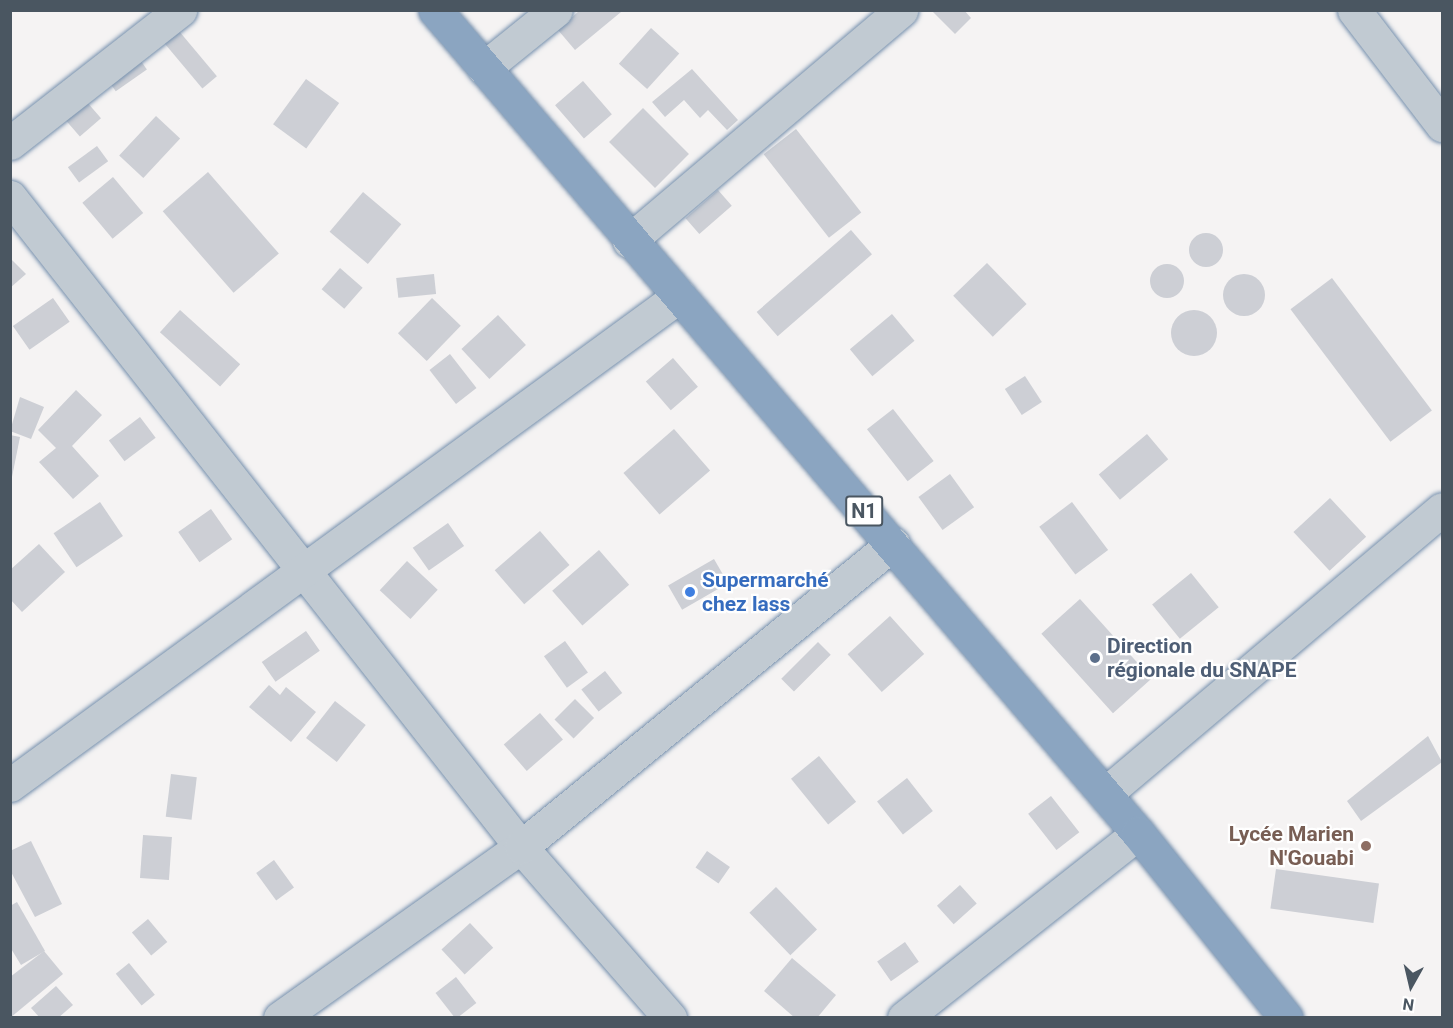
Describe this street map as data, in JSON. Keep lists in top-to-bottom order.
{
  "streets": {
    "highway": ["N1"]
  },
  "places": ["Supermarché chez lass", "Direction régionale du SNAPE", "Lycée Marien N'Gouabi"],
  "north": "bottom"
}
